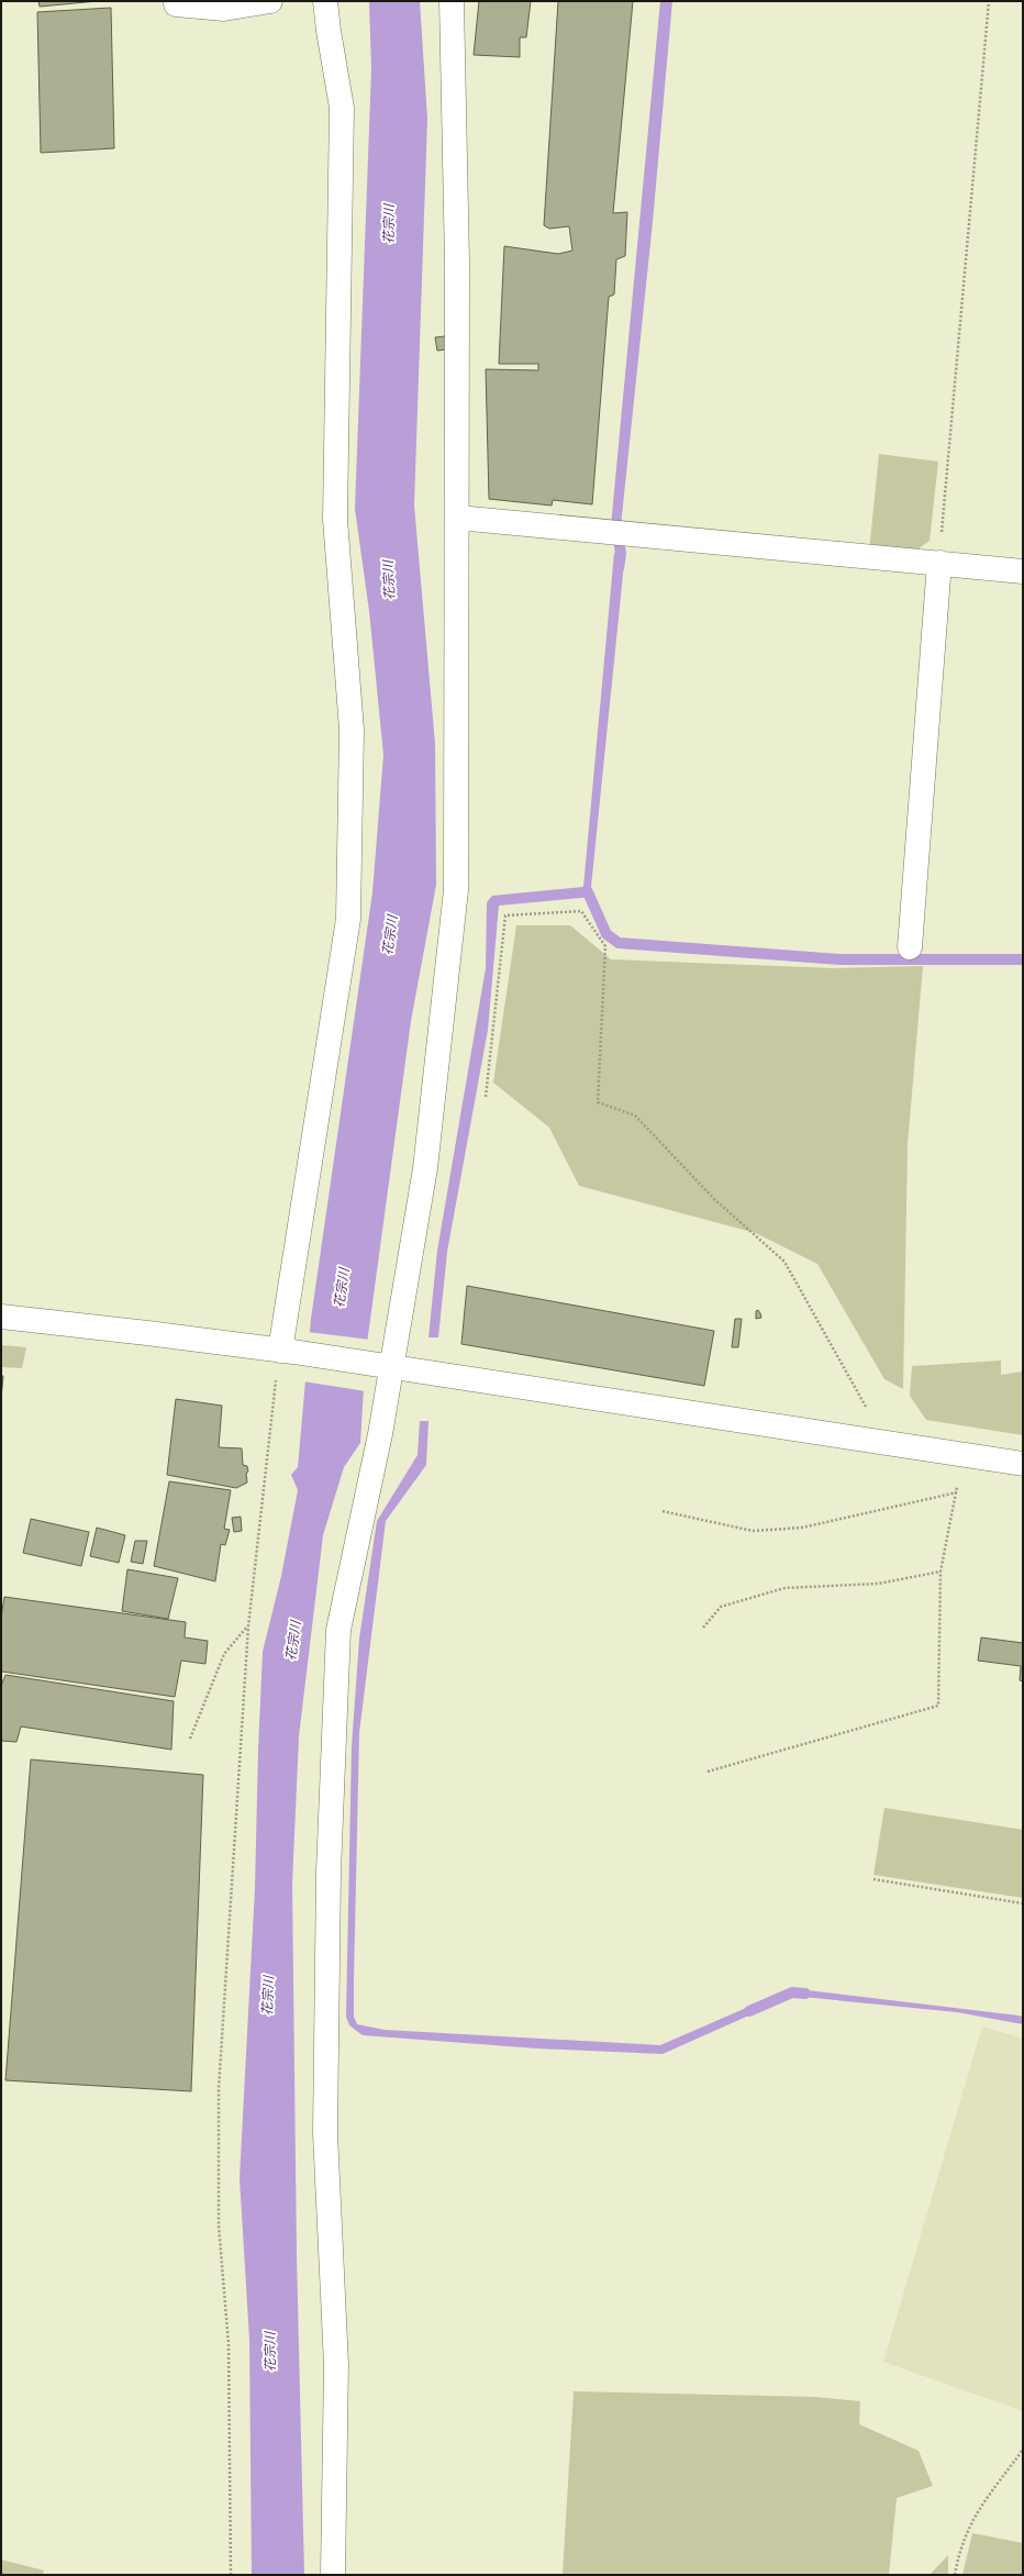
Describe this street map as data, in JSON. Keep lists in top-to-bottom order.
{
  "water": ["花宗川"]
}
